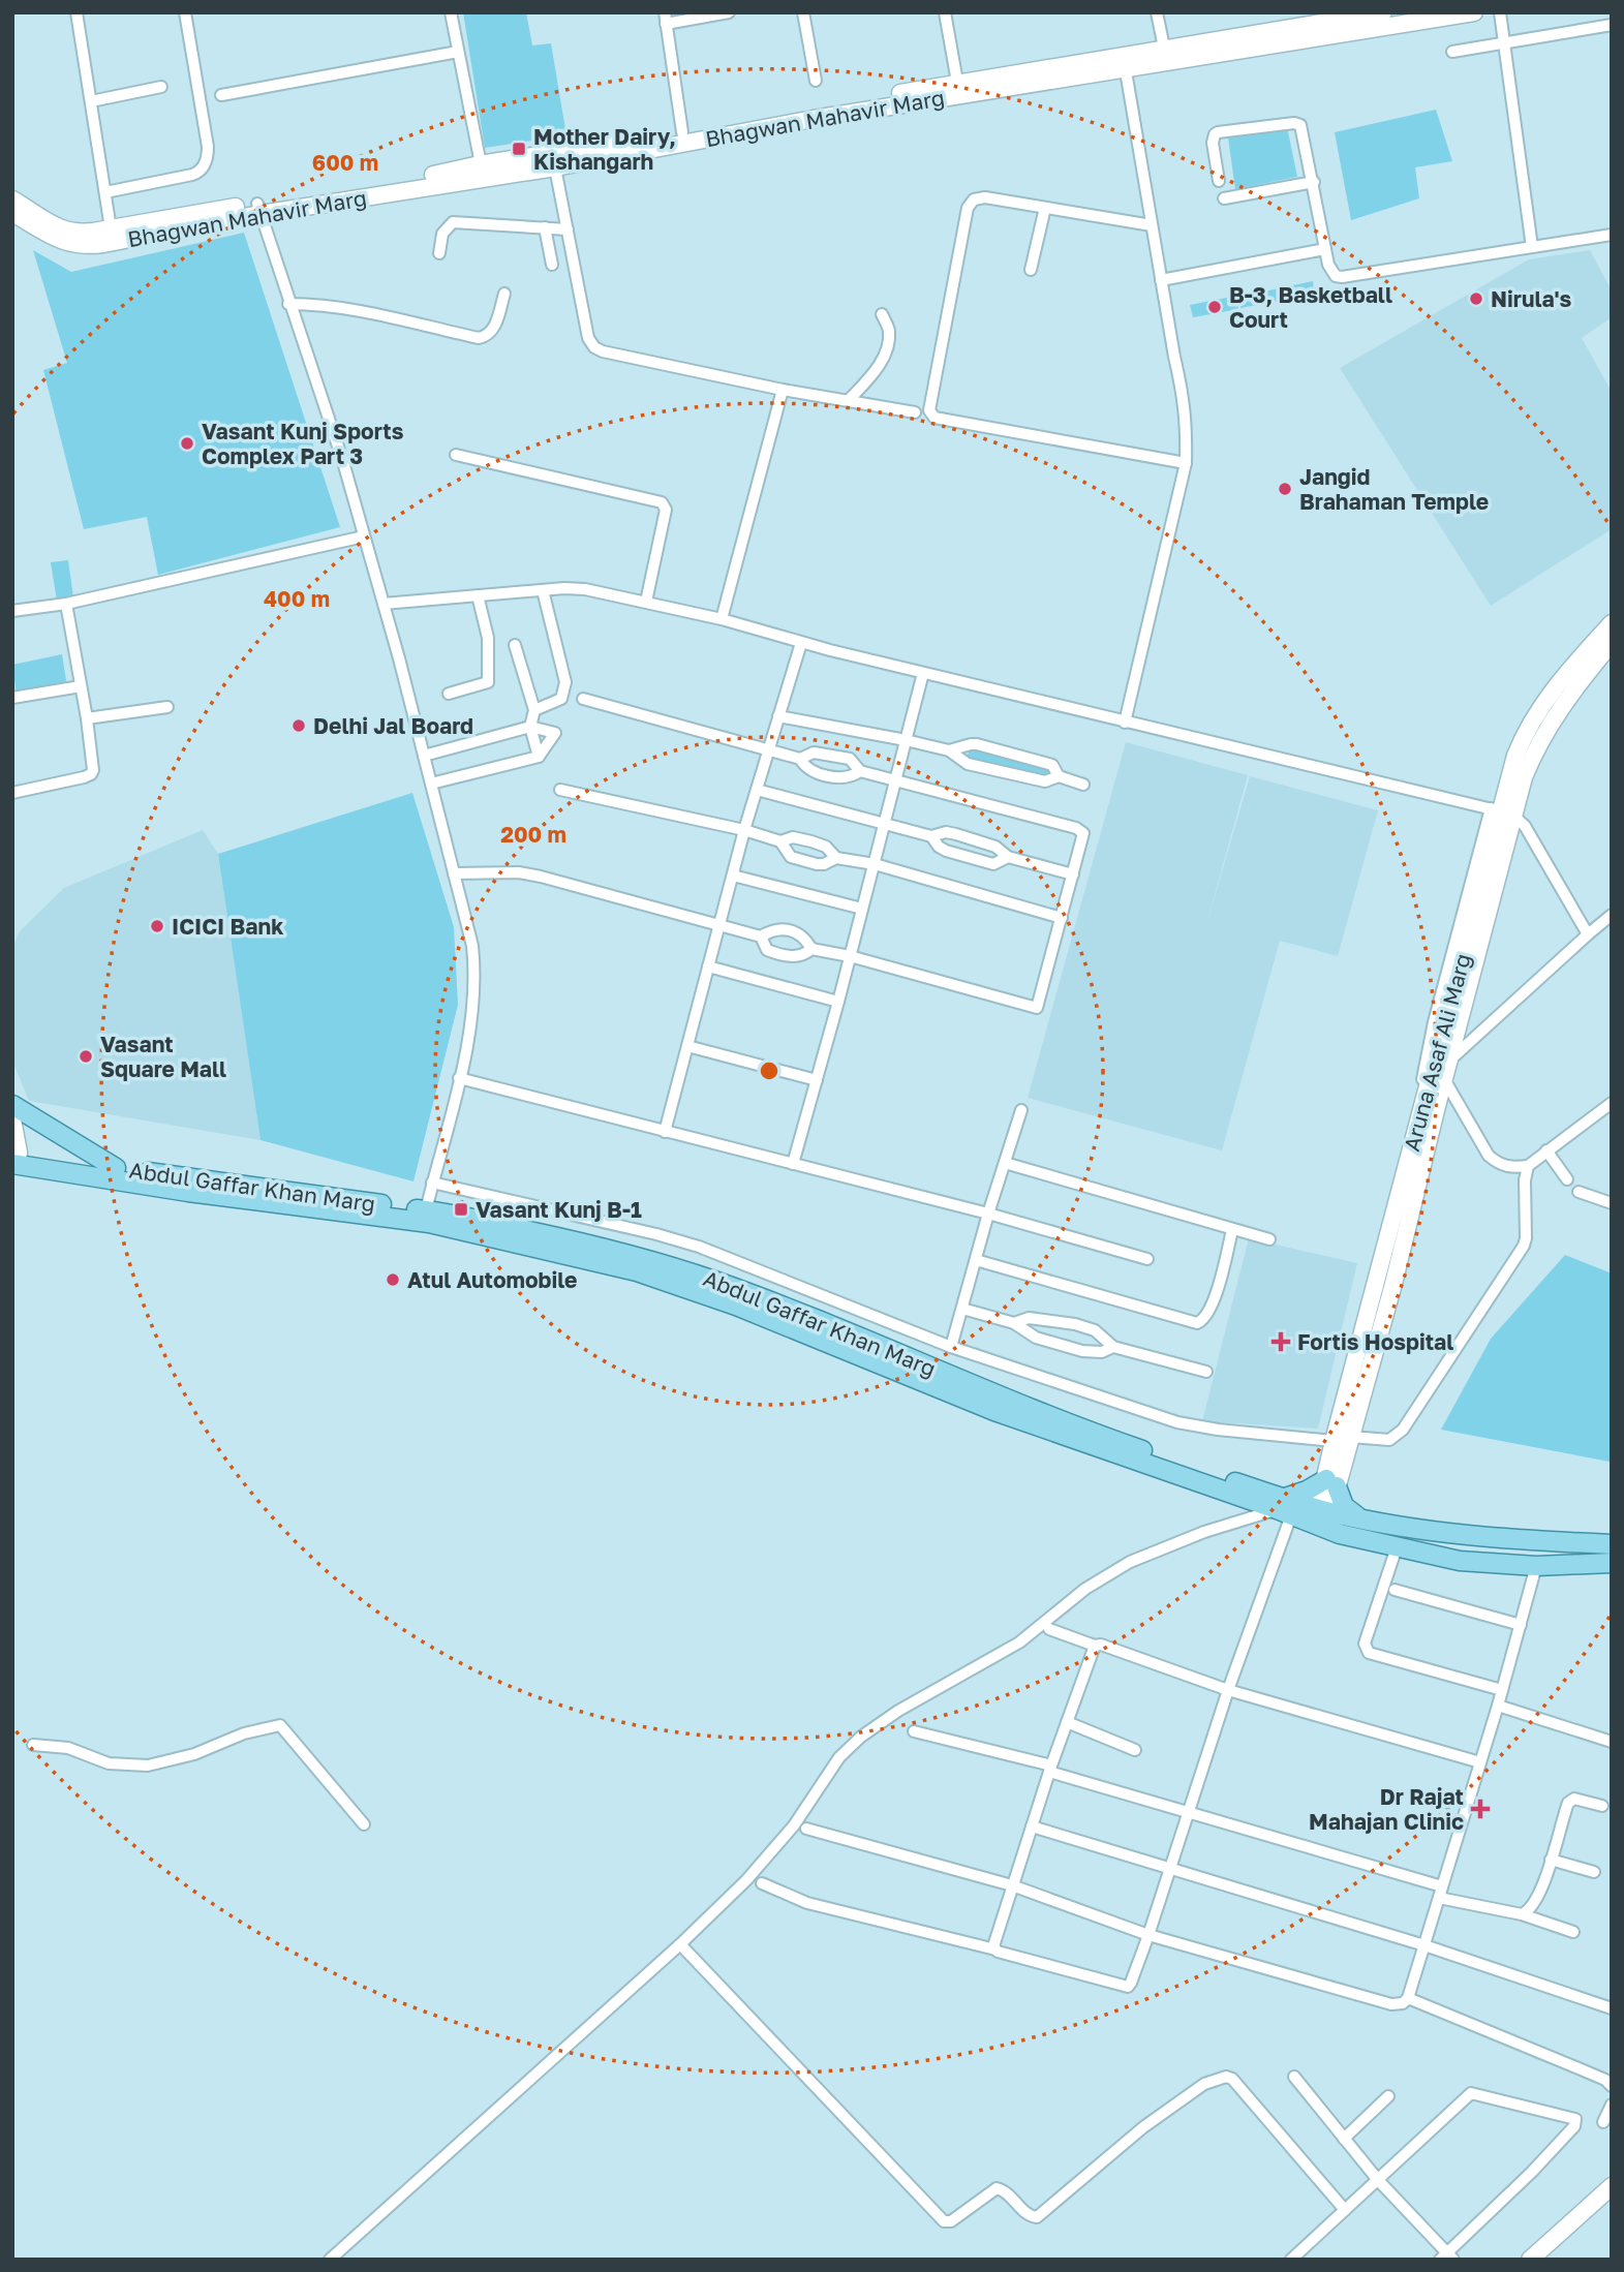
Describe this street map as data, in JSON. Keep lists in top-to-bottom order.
{
  "streets": {
    "main road": ["Abdul Gaffar Khan Marg"],
    "street": ["Bhagwan Mahavir Marg", "Aruna Asaf Ali Marg"]
  },
  "places": {
    "transit": ["Mother Dairy, Kishangarh", "Vasant Kunj B-1"],
    "other": [
      "Nirula's",
      "B-3, Basketball Court",
      "Vasant Kunj Sports Complex Part 3",
      "Jangid Brahaman Temple",
      "Delhi Jal Board",
      "ICICI Bank",
      "Vasant Square Mall",
      "Atul Automobile"
    ],
    "health": ["Fortis Hospital", "Dr Rajat Mahajan Clinic"]
  },
  "rings": ["600 m", "400 m", "200 m"]
}
